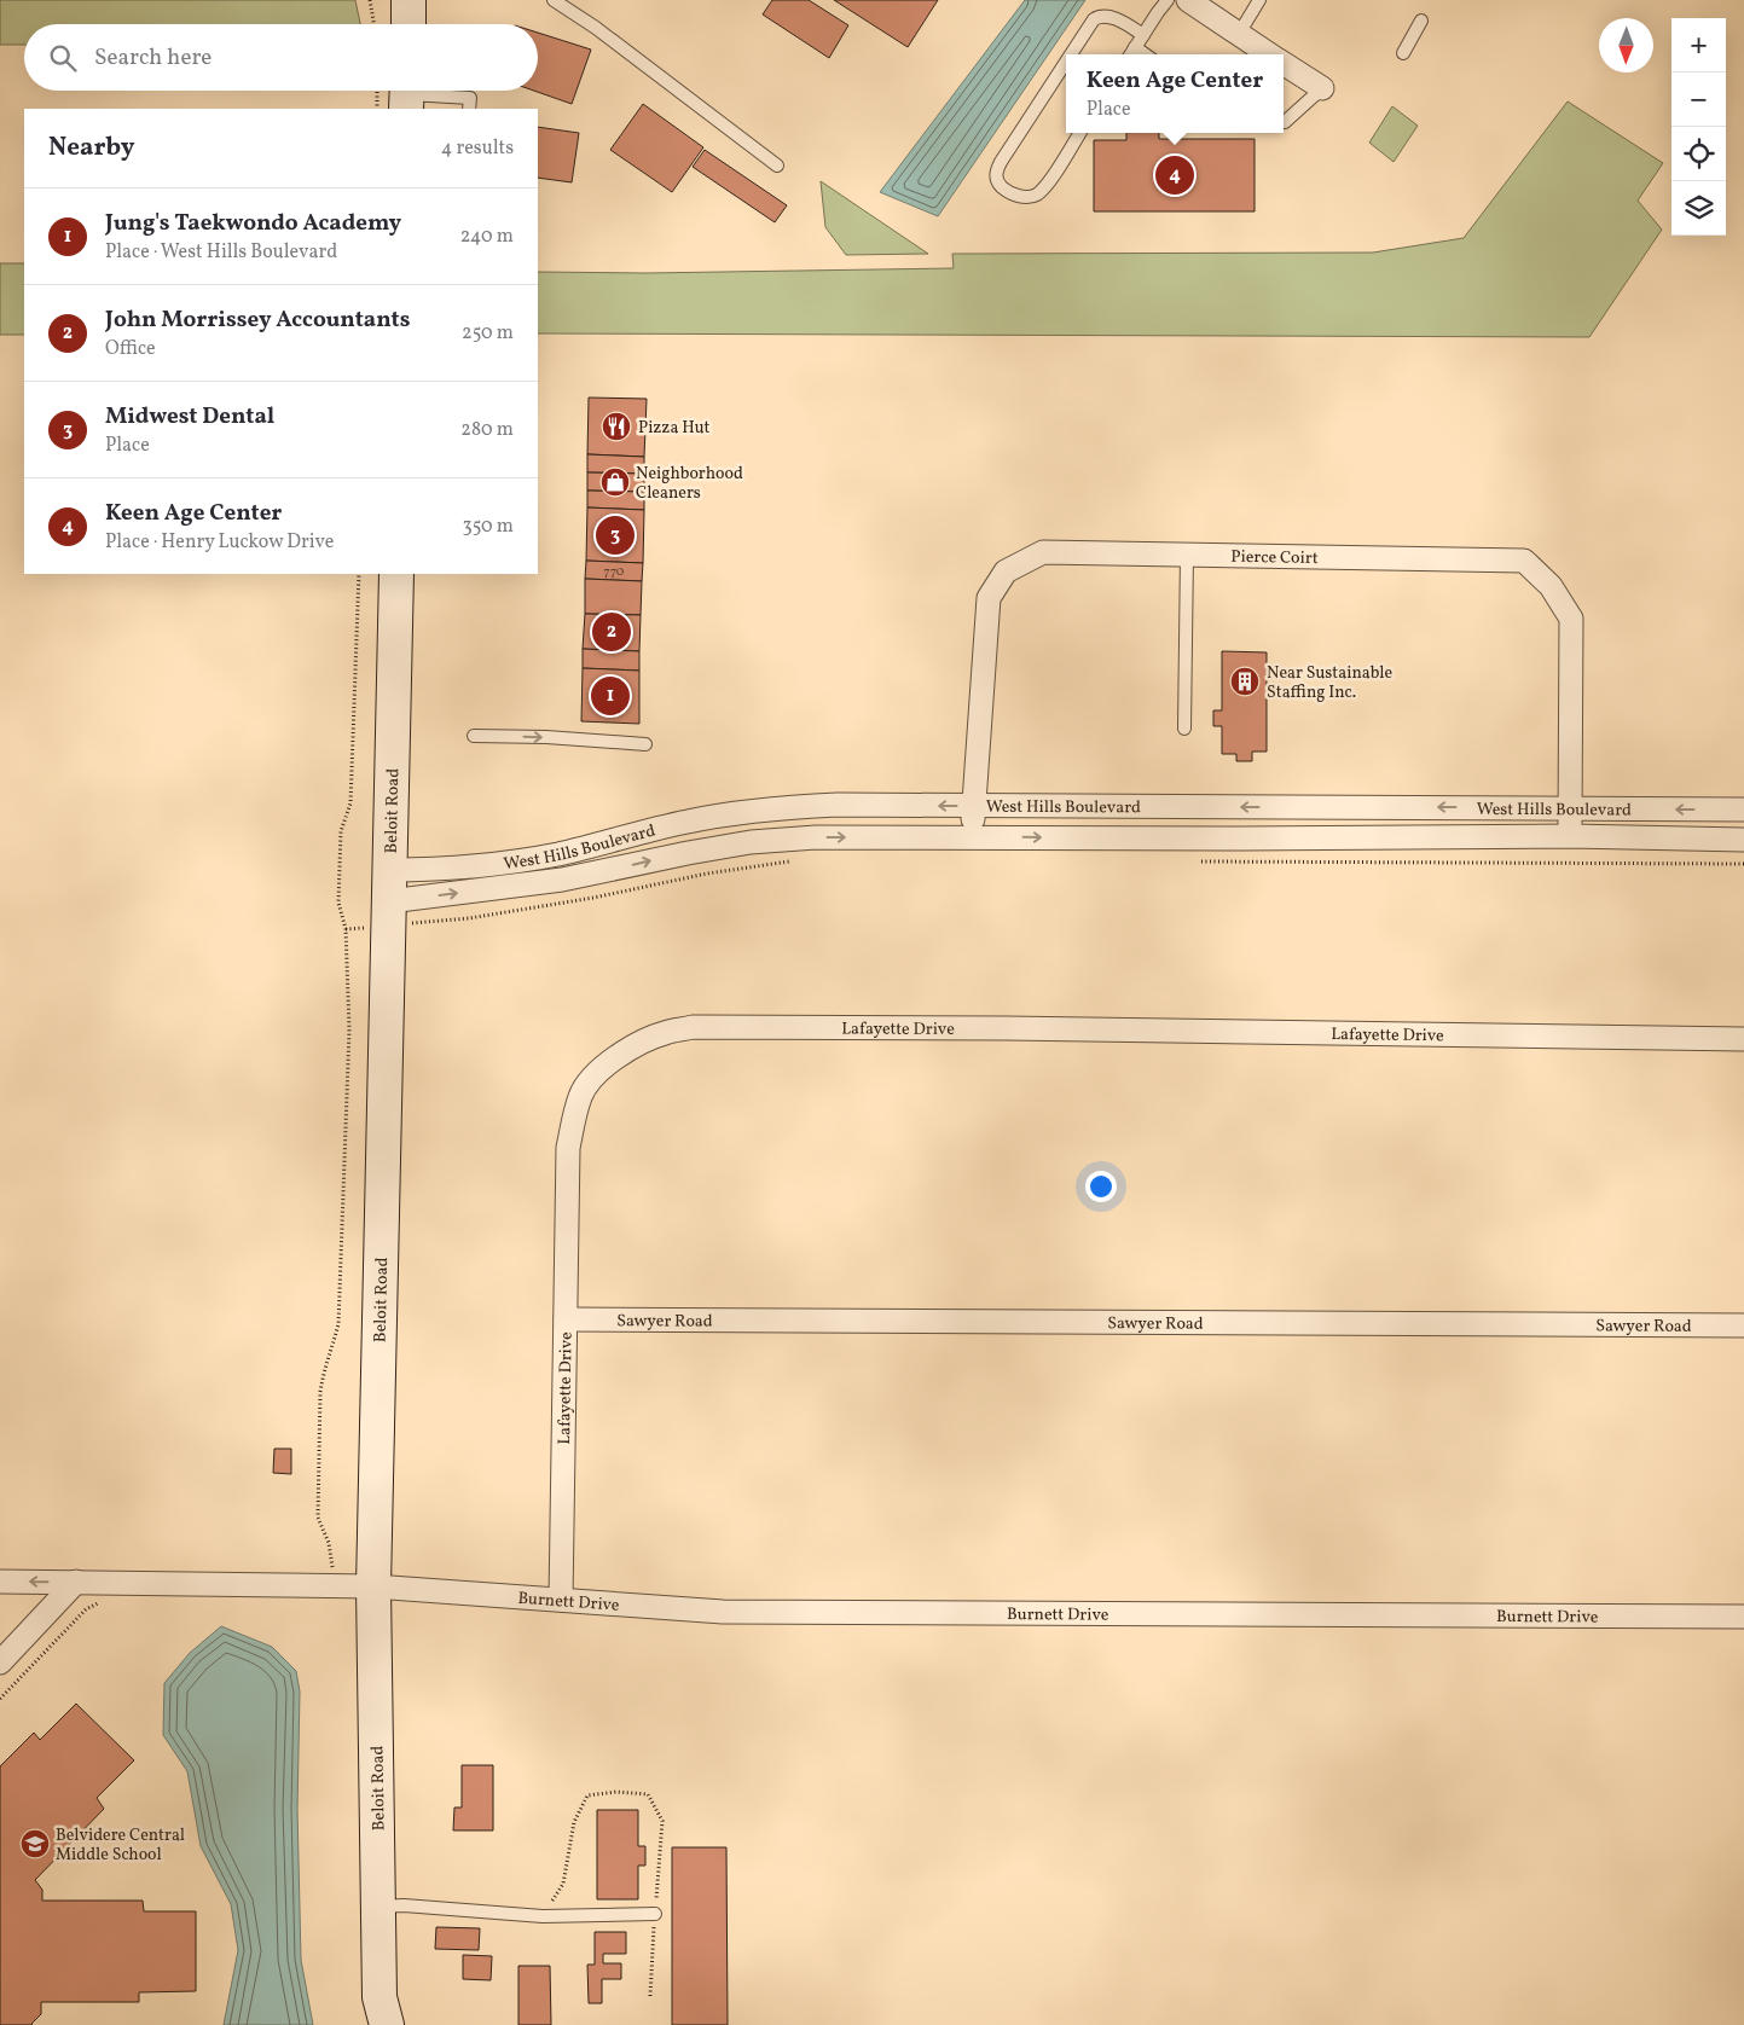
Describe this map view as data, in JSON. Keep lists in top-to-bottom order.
{
  "streets": {
    "main road": ["Beloit Road"],
    "street": [
      "Pierce Coirt",
      "West Hills Boulevard",
      "Lafayette Drive",
      "Sawyer Road",
      "Burnett Drive"
    ]
  },
  "crossings": [
    ["Pierce Coirt", "West Hills Boulevard"],
    ["West Hills Boulevard", "Beloit Road"],
    ["Beloit Road", "Burnett Drive"],
    ["Lafayette Drive", "Sawyer Road"],
    ["Lafayette Drive", "Burnett Drive"]
  ],
  "places": {
    "restaurant": ["Pizza Hut"],
    "shop": ["Neighborhood Cleaners"],
    "building": ["Near Sustainable Staffing Inc."],
    "school or university": ["Belvidere Central Middle School"]
  },
  "house_numbers": ["770"],
  "north": "bottom",
  "page": {
    "map_buttons": ["+", "−"],
    "search": "Search here",
    "popup": ["Keen Age Center", "Place"],
    "heading": ["Nearby", "4 results"],
    "pins": [
      "4",
      "3",
      "2",
      "1"
    ],
    "list": [
      {
        "mark": "1",
        "name": "Jung's Taekwondo Academy",
        "note": "Place · West Hills Boulevard",
        "value": "240 m"
      },
      {
        "mark": "2",
        "name": "John Morrissey Accountants",
        "note": "Office",
        "value": "250 m"
      },
      {
        "mark": "3",
        "name": "Midwest Dental",
        "note": "Place",
        "value": "280 m"
      },
      {
        "mark": "4",
        "name": "Keen Age Center",
        "note": "Place · Henry Luckow Drive",
        "value": "350 m"
      }
    ]
  }
}
